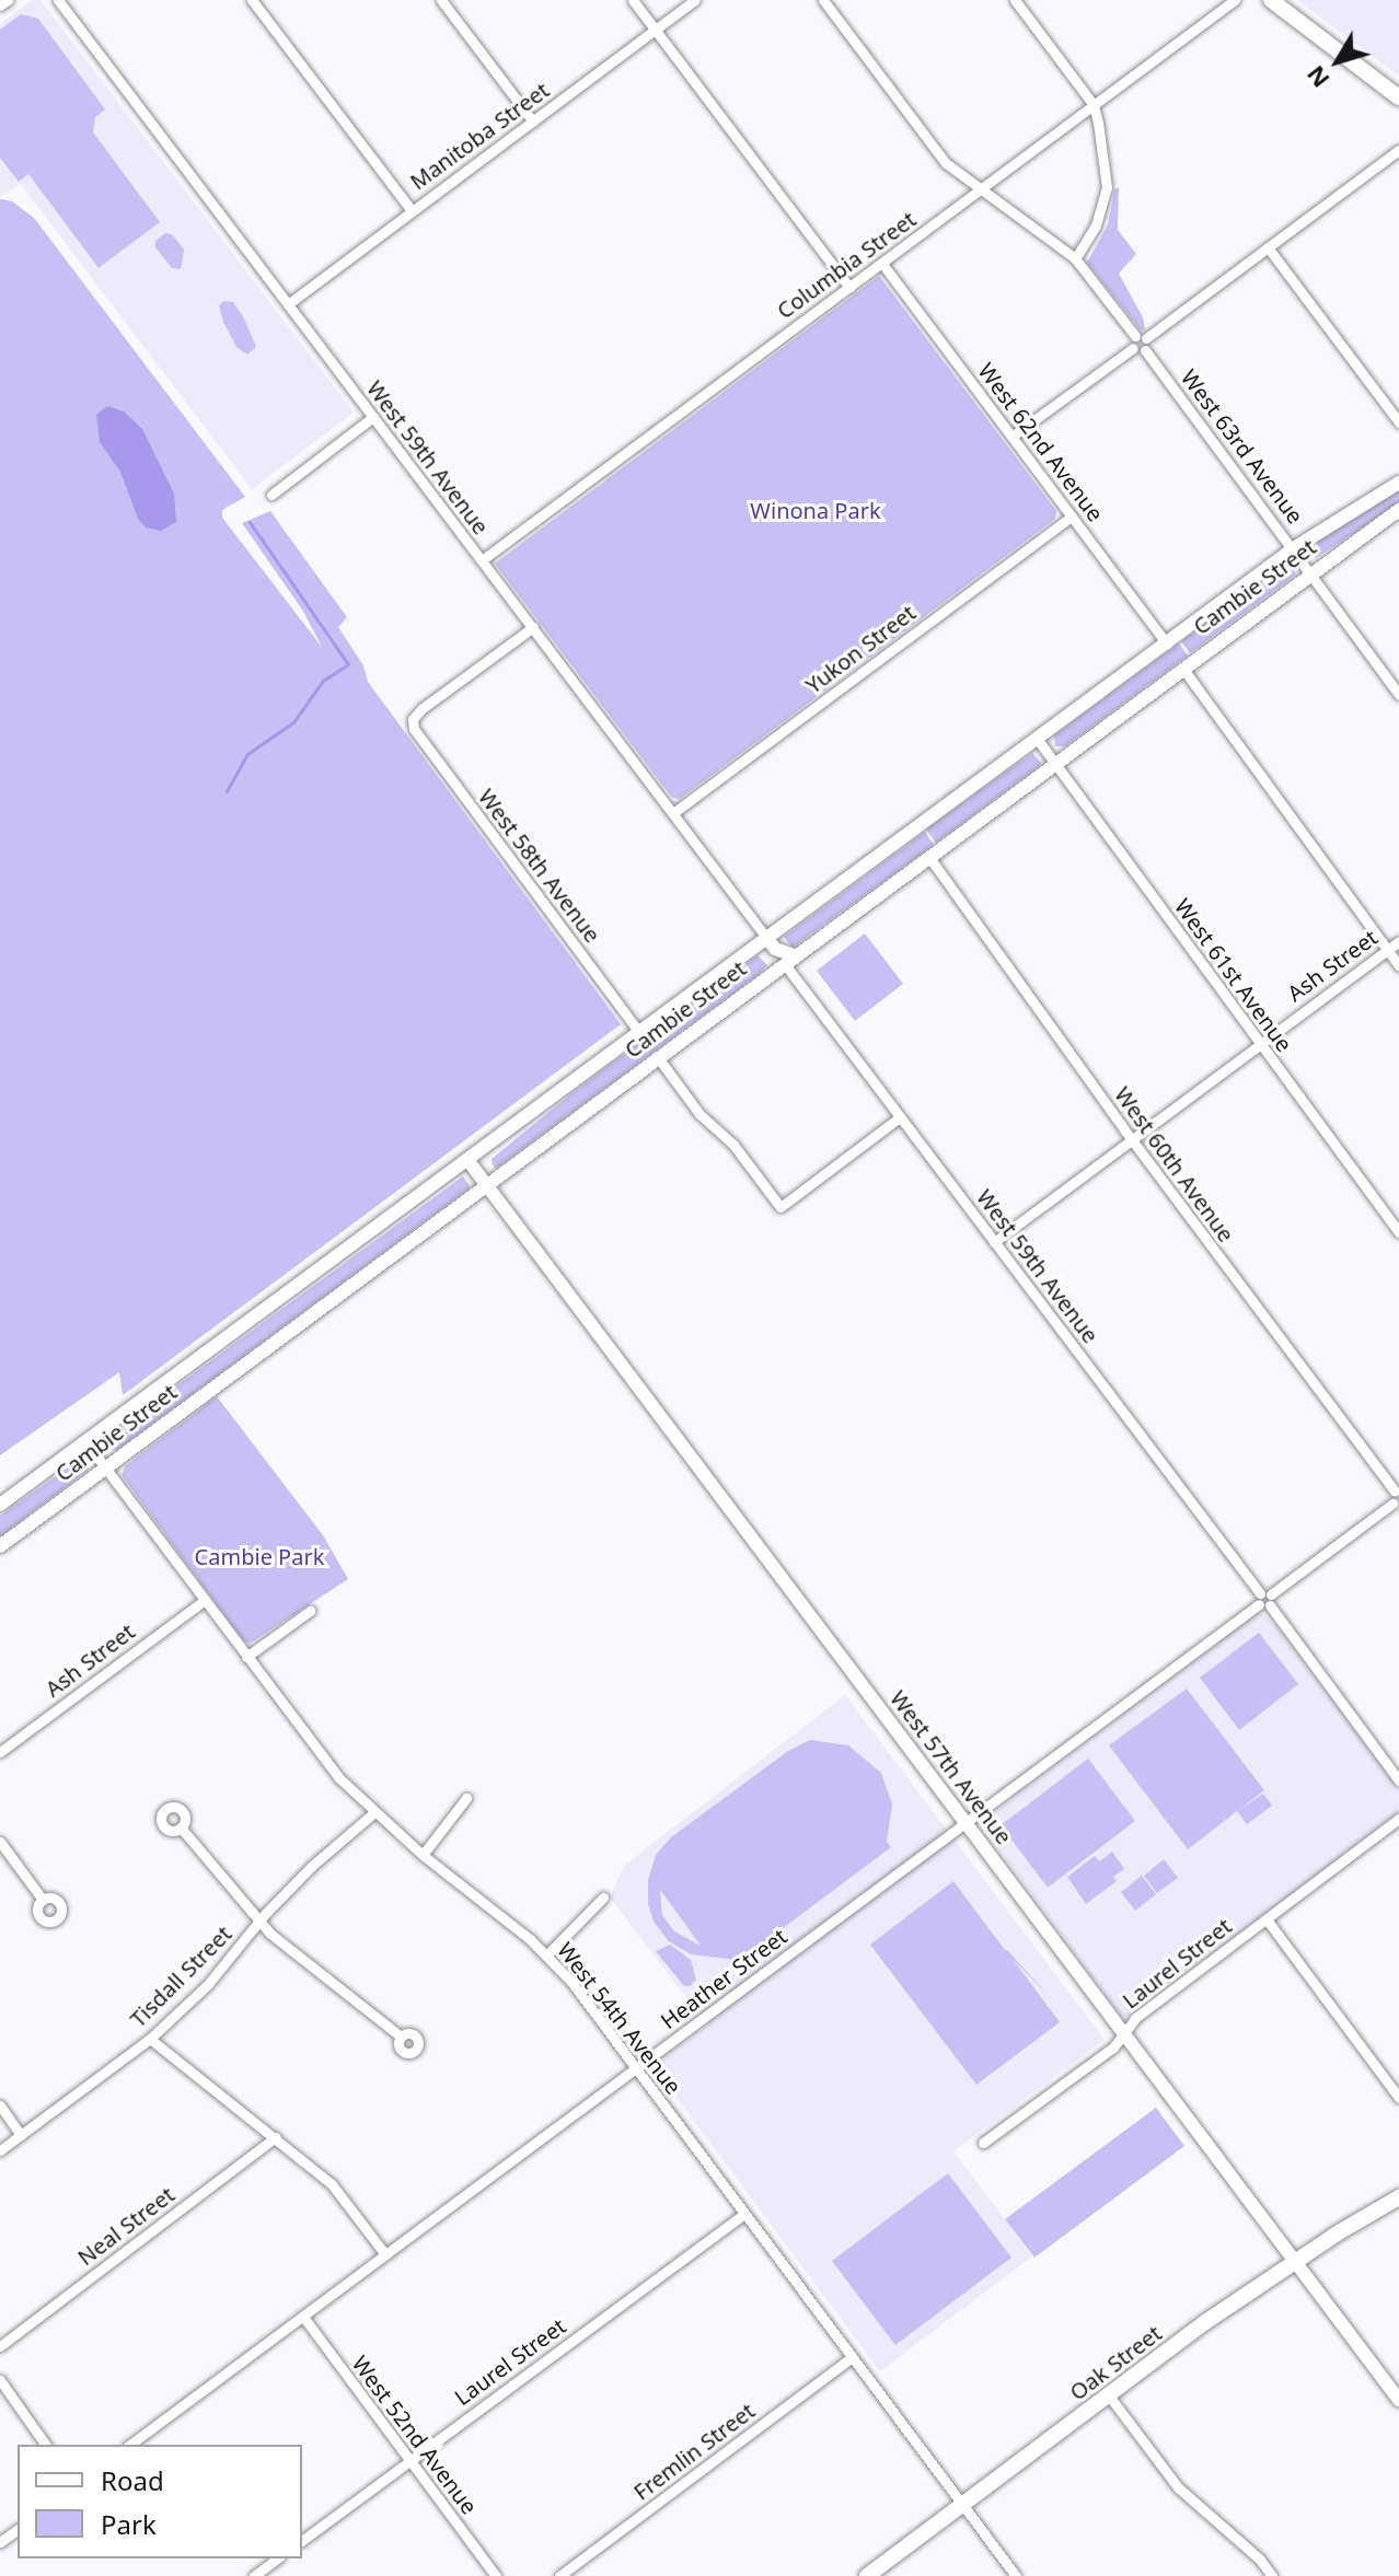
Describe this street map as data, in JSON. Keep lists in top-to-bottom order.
{
  "streets": {
    "main road": ["Cambie Street", "West 57th Avenue", "Oak Street"],
    "street": [
      "Manitoba Street",
      "Columbia Street",
      "West 62nd Avenue",
      "West 63rd Avenue",
      "West 59th Avenue",
      "Yukon Street",
      "West 58th Avenue",
      "Ash Street",
      "West 61st Avenue",
      "West 60th Avenue",
      "Laurel Street",
      "Tisdall Street",
      "Heather Street",
      "West 54th Avenue",
      "Neal Street",
      "West 52nd Avenue",
      "Fremlin Street"
    ]
  },
  "crossings": [
    ["Manitoba Street", "West 59th Avenue"],
    ["Columbia Street", "West 62nd Avenue"],
    ["Columbia Street", "West 63rd Avenue"],
    ["Columbia Street", "West 59th Avenue"],
    ["West 62nd Avenue", "Cambie Street"],
    ["West 62nd Avenue", "Yukon Street"],
    ["West 63rd Avenue", "Cambie Street"],
    ["West 59th Avenue", "Cambie Street"],
    ["West 59th Avenue", "Yukon Street"],
    ["West 59th Avenue", "West 58th Avenue"],
    ["West 59th Avenue", "Ash Street"],
    ["West 59th Avenue", "Heather Street"],
    ["Cambie Street", "West 58th Avenue"],
    ["Cambie Street", "West 61st Avenue"],
    ["Cambie Street", "West 60th Avenue"],
    ["Cambie Street", "West 57th Avenue"],
    ["Cambie Street", "West 54th Avenue"],
    ["Ash Street", "West 61st Avenue"],
    ["Ash Street", "West 60th Avenue"],
    ["Ash Street", "West 54th Avenue"],
    ["West 60th Avenue", "Heather Street"],
    ["West 57th Avenue", "Laurel Street"],
    ["West 57th Avenue", "Heather Street"],
    ["West 57th Avenue", "Oak Street"],
    ["Laurel Street", "West 54th Avenue"],
    ["Laurel Street", "West 52nd Avenue"],
    ["Tisdall Street", "West 54th Avenue"],
    ["Heather Street", "West 54th Avenue"],
    ["Heather Street", "West 52nd Avenue"],
    ["West 54th Avenue", "Oak Street"],
    ["West 54th Avenue", "Fremlin Street"]
  ],
  "parks": ["Winona Park", "Cambie Park"],
  "legend": ["Road", "Park"],
  "north": "bottom left"
}
